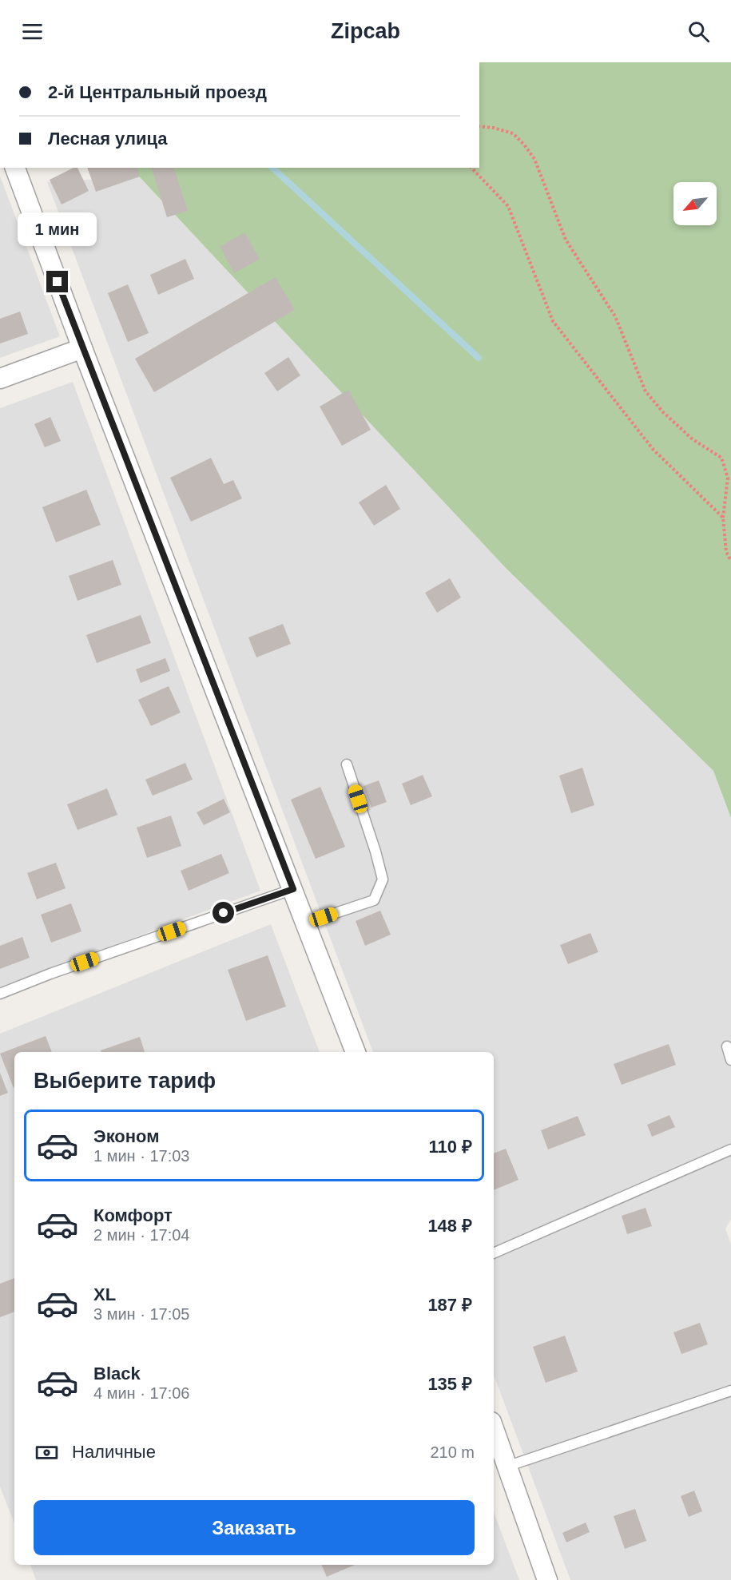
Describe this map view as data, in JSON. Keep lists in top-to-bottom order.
{
  "north": "bottom left",
  "page": {
    "header": "Zipcab",
    "banner": ["2-й Центральный проезд", "Лесная улица"],
    "bubble": "1 мин",
    "heading": "Выберите тариф",
    "list": [
      {
        "name": "Эконом",
        "note": "1 мин · 17:03",
        "value": "110 ₽"
      },
      {
        "name": "Комфорт",
        "note": "2 мин · 17:04",
        "value": "148 ₽"
      },
      {
        "name": "XL",
        "note": "3 мин · 17:05",
        "value": "187 ₽"
      },
      {
        "name": "Black",
        "note": "4 мин · 17:06",
        "value": "135 ₽"
      }
    ],
    "pay": ["Наличные", "210 m"],
    "buttons": "Заказать"
  }
}
